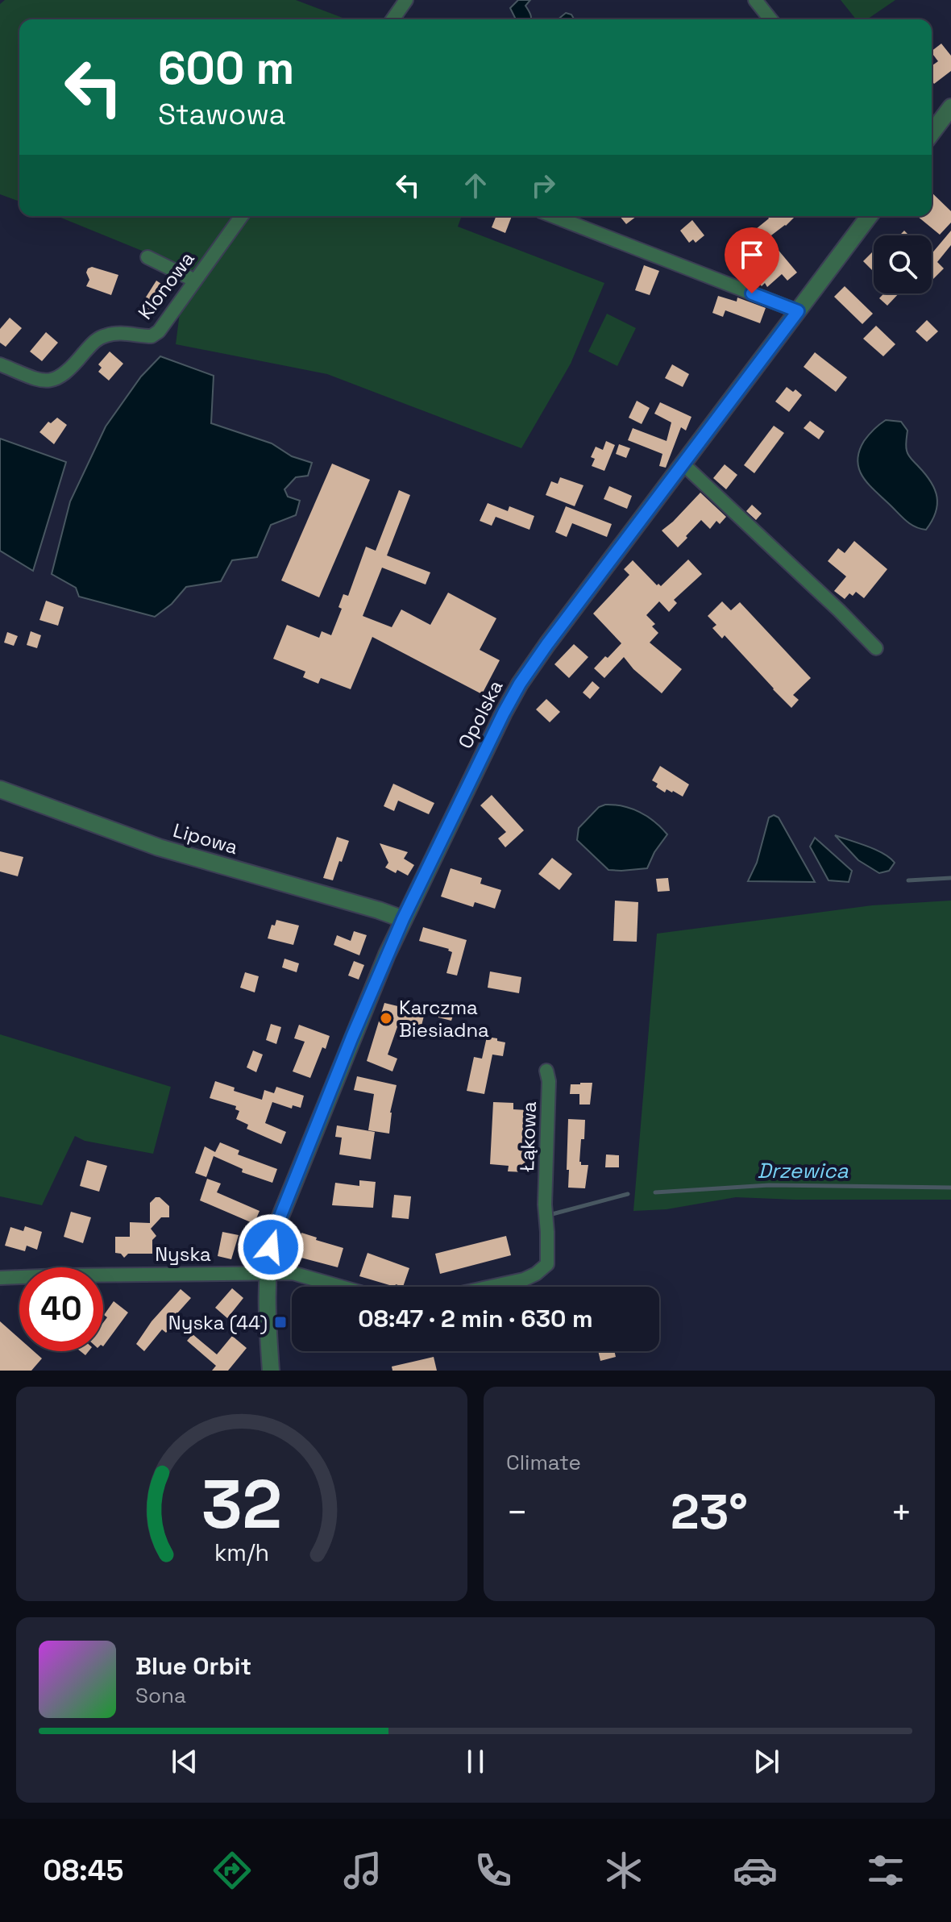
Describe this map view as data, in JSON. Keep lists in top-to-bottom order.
{
  "streets": {
    "street": [
      "Klonowa",
      "Opolska",
      "Lipowa",
      "Łąkowa",
      "Nyska"
    ]
  },
  "crossings": [
    ["Opolska", "Lipowa"],
    ["Opolska", "Nyska"]
  ],
  "water": ["Drzewica"],
  "places": {
    "other": ["Karczma Biesiadna"],
    "transit": ["Nyska (44)"]
  },
  "page": {
    "turn": ["600 m", "Stawowa"],
    "limit": "40",
    "trip": "08:47 · 2 min · 630 m",
    "tile": "Climate",
    "heat": ["−", "23°", "+"],
    "song": ["Blue Orbit", "Sona"],
    "tabs": "08:45",
    "gauge": ["32", "km/h"]
  }
}
